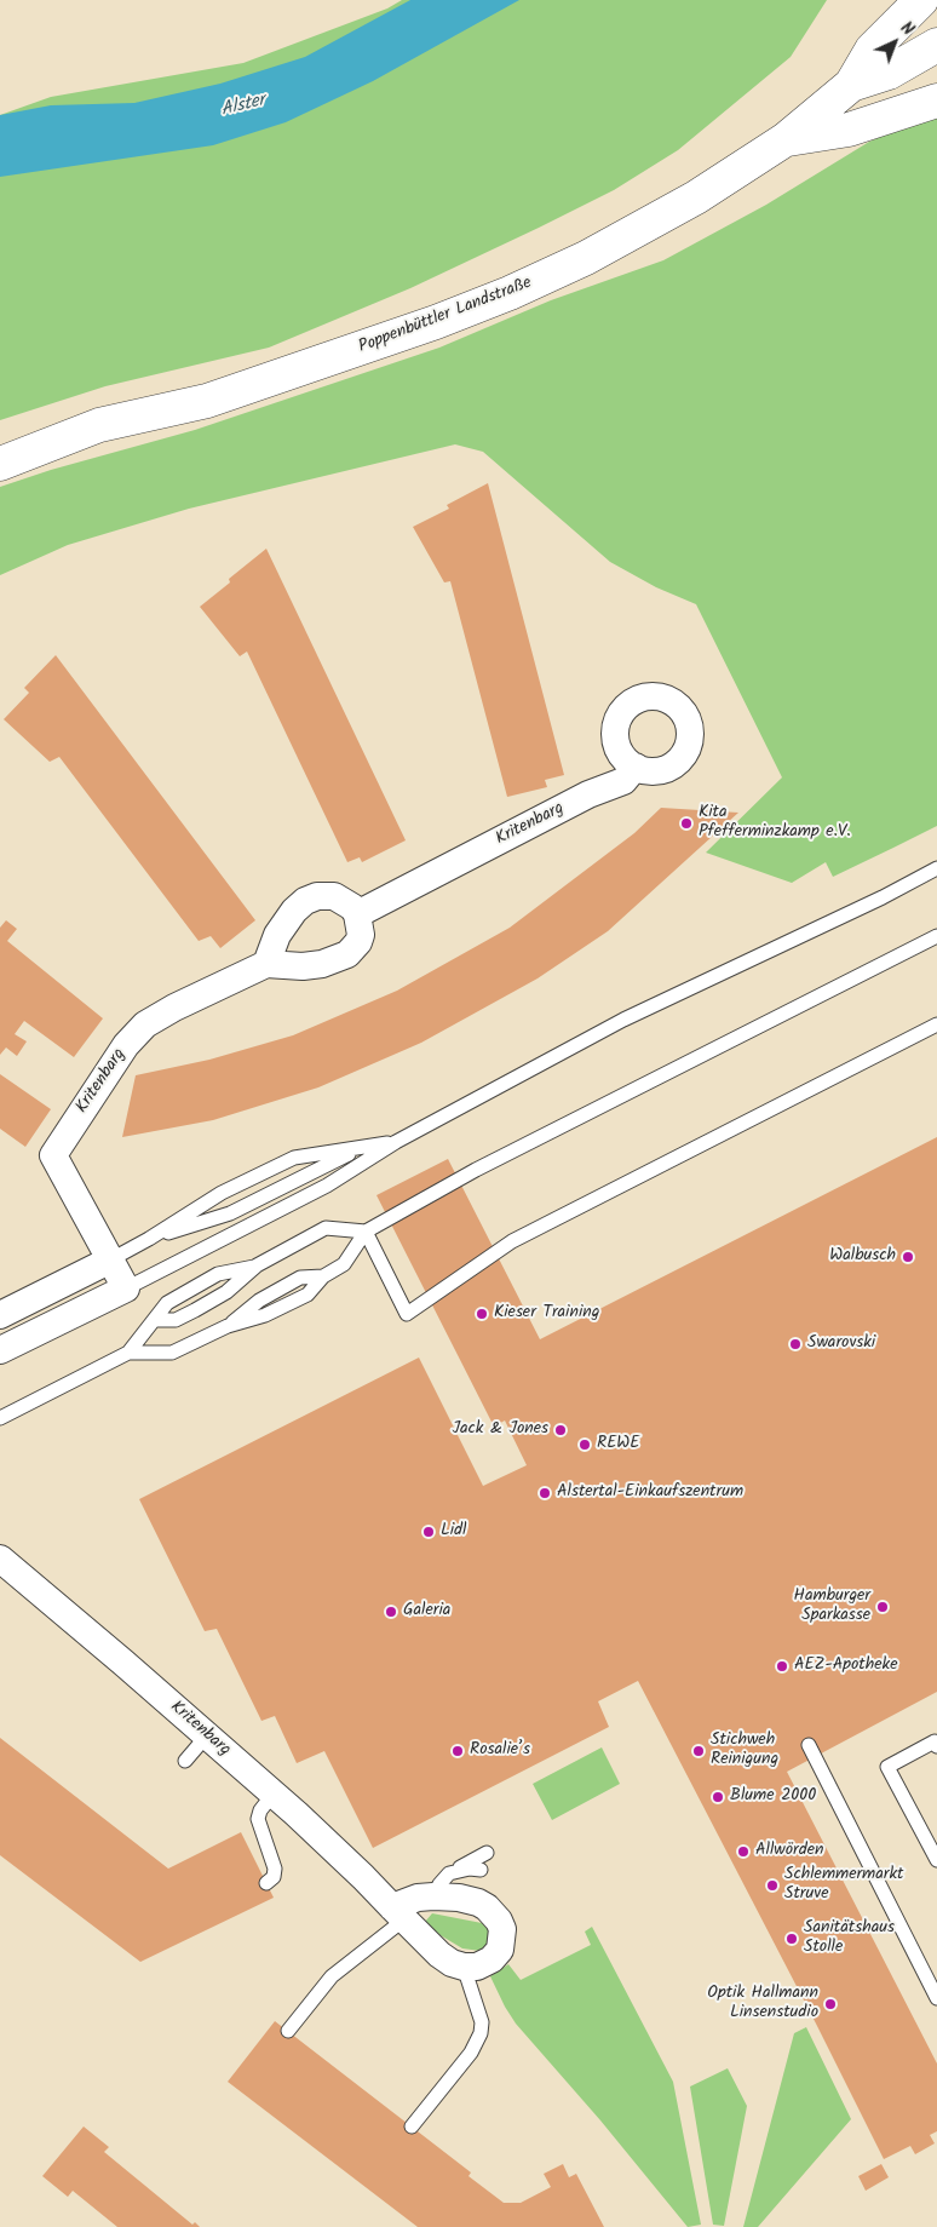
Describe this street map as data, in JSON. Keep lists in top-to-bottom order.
{
  "streets": {
    "main road": ["Poppenbüttler Landstraße"],
    "street": ["Kritenbarg"]
  },
  "water": ["Alster"],
  "places": [
    "Kita Pfefferminzkamp e.V.",
    "Walbusch",
    "Kieser Training",
    "Swarovski",
    "Jack & Jones",
    "REWE",
    "Alstertal-Einkaufszentrum",
    "Lidl",
    "Hamburger Sparkasse",
    "Galeria",
    "AEZ-Apotheke",
    "Rosalie’s",
    "Stichweh Reinigung",
    "Blume 2000",
    "Allwörden",
    "Schlemmermarkt Struve",
    "Sanitätshaus Stolle",
    "Optik Hallmann Linsenstudio"
  ],
  "north": "top right"
}
